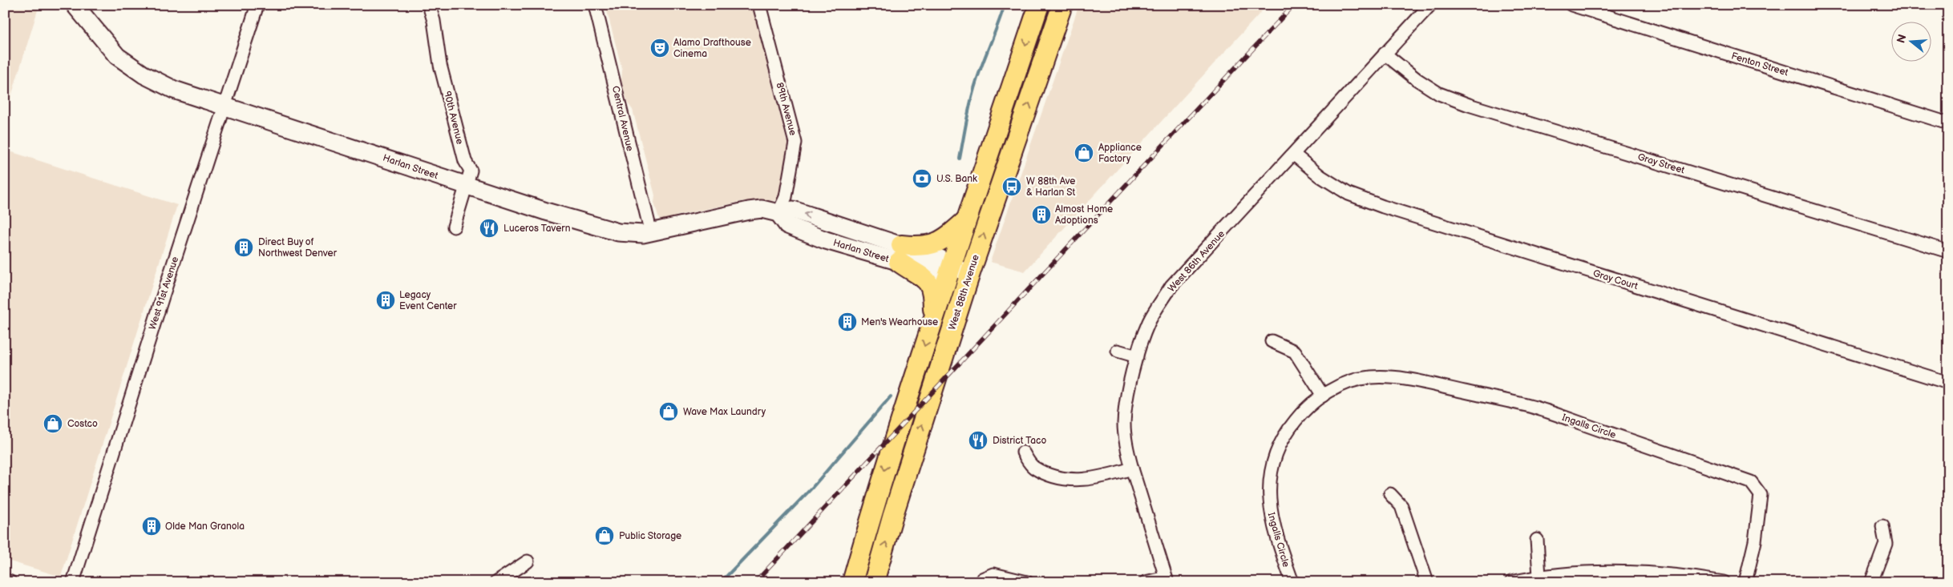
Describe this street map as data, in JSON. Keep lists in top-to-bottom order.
{
  "streets": {
    "main road": ["West 88th Avenue"],
    "street": [
      "Fenton Street",
      "89th Avenue",
      "90th Avenue",
      "Central Avenue",
      "Gray Street",
      "Harlan Street",
      "West 86th Avenue",
      "Gray Court",
      "West 91st Avenue",
      "Ingalls Circle"
    ]
  },
  "crossings": [
    ["89th Avenue", "Harlan Street"],
    ["90th Avenue", "Harlan Street"],
    ["Central Avenue", "Harlan Street"],
    ["Gray Street", "West 86th Avenue"],
    ["Harlan Street", "West 88th Avenue"],
    ["Harlan Street", "West 91st Avenue"],
    ["West 86th Avenue", "Gray Court"]
  ],
  "places": {
    "theatre": ["Alamo Drafthouse Cinema"],
    "shop": [
      "Appliance Factory",
      "Wave Max Laundry",
      "Costco",
      "Public Storage"
    ],
    "bank": ["U.S. Bank"],
    "bus stop": ["W 88th Ave & Harlan St"],
    "building": [
      "Almost Home Adoptions",
      "Direct Buy of Northwest Denver",
      "Legacy Event Center",
      "Men's Wearhouse",
      "Olde Man Granola"
    ],
    "restaurant": ["Luceros Tavern", "District Taco"]
  },
  "north": "left"
}
